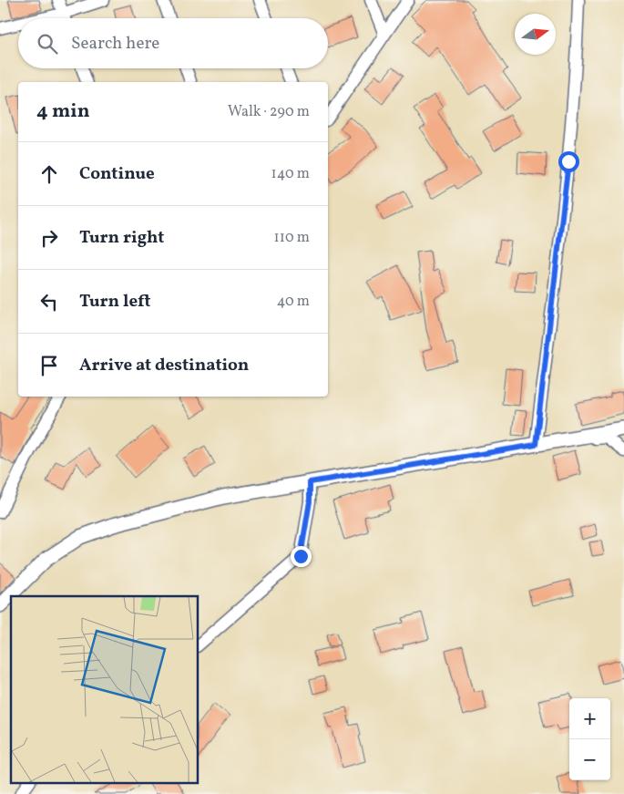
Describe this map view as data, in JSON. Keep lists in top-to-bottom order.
{
  "north": "right",
  "page": {
    "search": "Search here",
    "heading": ["4 min", "Walk · 290 m"],
    "list": [
      ["Continue", "140 m"],
      ["Turn right", "110 m"],
      ["Turn left", "40 m"],
      "Arrive at destination"
    ],
    "map_buttons": ["+", "−"]
  }
}
